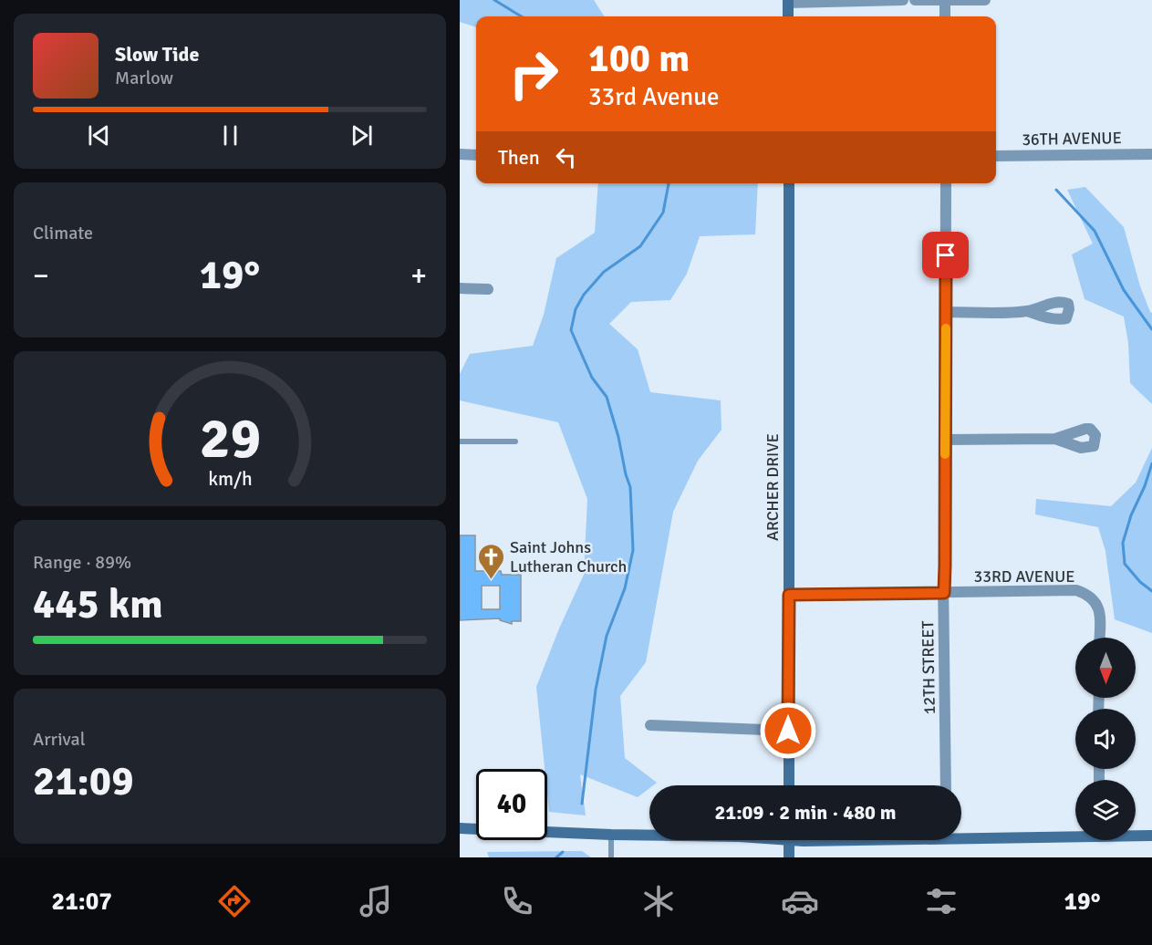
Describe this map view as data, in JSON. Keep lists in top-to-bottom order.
{
  "streets": {
    "street": [
      "36TH AVENUE",
      "ARCHER DRIVE",
      "33RD AVENUE",
      "12TH STREET"
    ]
  },
  "crossings": [
    ["ARCHER DRIVE", "33RD AVENUE"],
    ["33RD AVENUE", "12TH STREET"]
  ],
  "places": {
    "church": ["Saint Johns Lutheran Church"]
  },
  "north": "bottom",
  "page": {
    "turn": ["100 m", "33rd Avenue"],
    "song": ["Slow Tide", "Marlow"],
    "then": "Then",
    "tile": [
      "Climate",
      ["Range · 89%", "445 km"],
      ["Arrival", "21:09"]
    ],
    "heat": ["−", "19°", "+"],
    "limit": "40",
    "trip": "21:09 · 2 min · 480 m",
    "tabs": ["21:07", "19°"],
    "gauge": ["29", "km/h"]
  }
}
